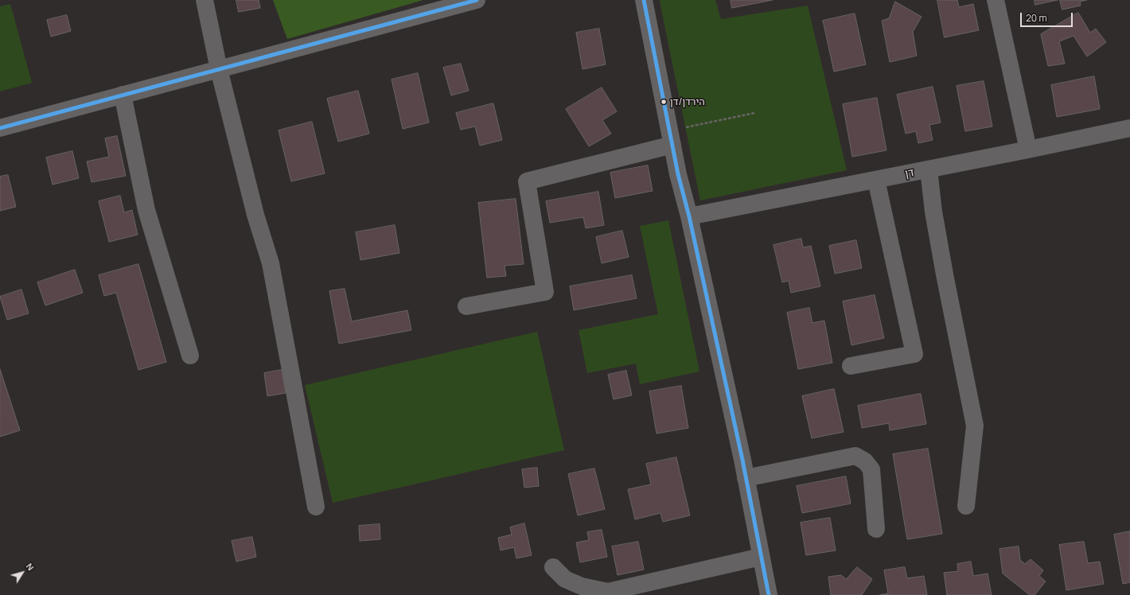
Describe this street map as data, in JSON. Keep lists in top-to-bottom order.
{
  "streets": {
    "street": ["דן"]
  },
  "places": ["הירדן/דן"],
  "scale_bar": "20 m",
  "north": "top right"
}
